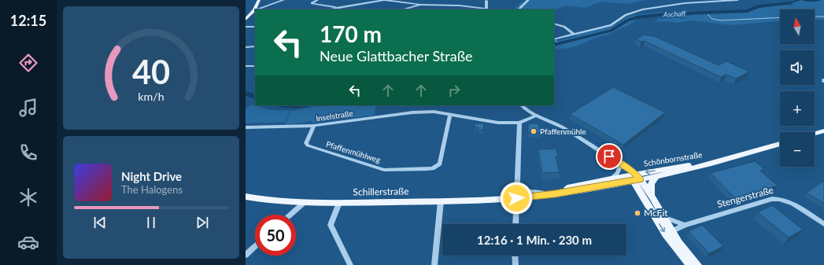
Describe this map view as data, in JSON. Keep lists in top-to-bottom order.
{
  "streets": {
    "main road": ["Schönbornstraße", "Schillerstraße"],
    "street": ["Inselstraße", "Pfaffenmühlweg", "Stengerstraße"]
  },
  "crossings": [
    ["Inselstraße", "Pfaffenmühlweg"],
    ["Schönbornstraße", "Schillerstraße"]
  ],
  "water": ["Aschaff"],
  "places": ["Pfaffenmühle", "McFit"],
  "north": "top",
  "page": {
    "tabs": "12:15",
    "map_buttons": ["+", "−"],
    "turn": ["170 m", "Neue Glattbacher Straße"],
    "song": ["Night Drive", "The Halogens"],
    "limit": "50",
    "trip": "12:16 · 1 Min. · 230 m",
    "gauge": ["40", "km/h"]
  }
}
